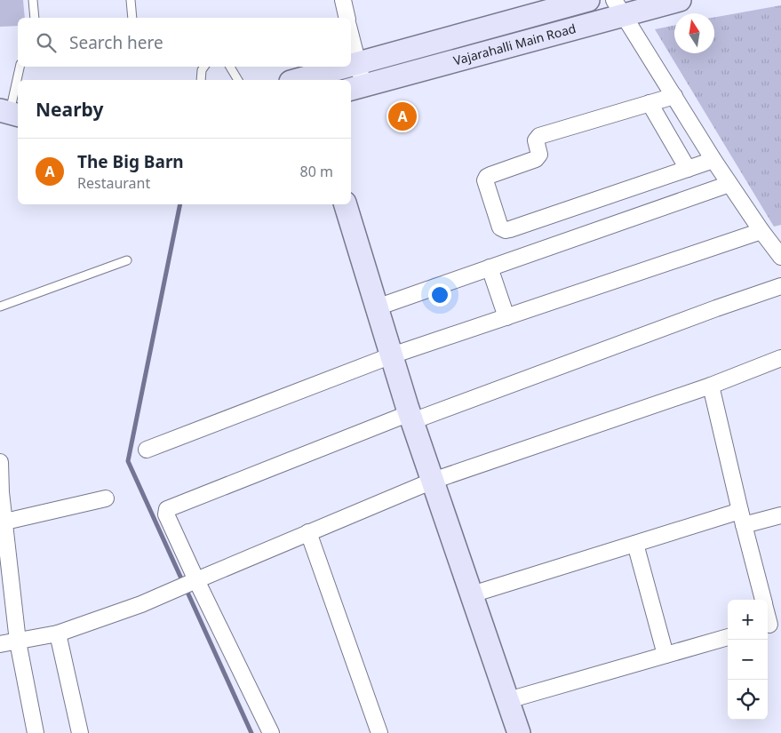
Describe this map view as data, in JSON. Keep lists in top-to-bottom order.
{
  "streets": {
    "main road": ["Vajarahalli Main Road"]
  },
  "north": "top",
  "page": {
    "search": "Search here",
    "heading": "Nearby",
    "pins": "A",
    "list": [
      {
        "mark": "A",
        "name": "The Big Barn",
        "note": "Restaurant",
        "value": "80 m"
      }
    ],
    "map_buttons": ["+", "−"]
  }
}
